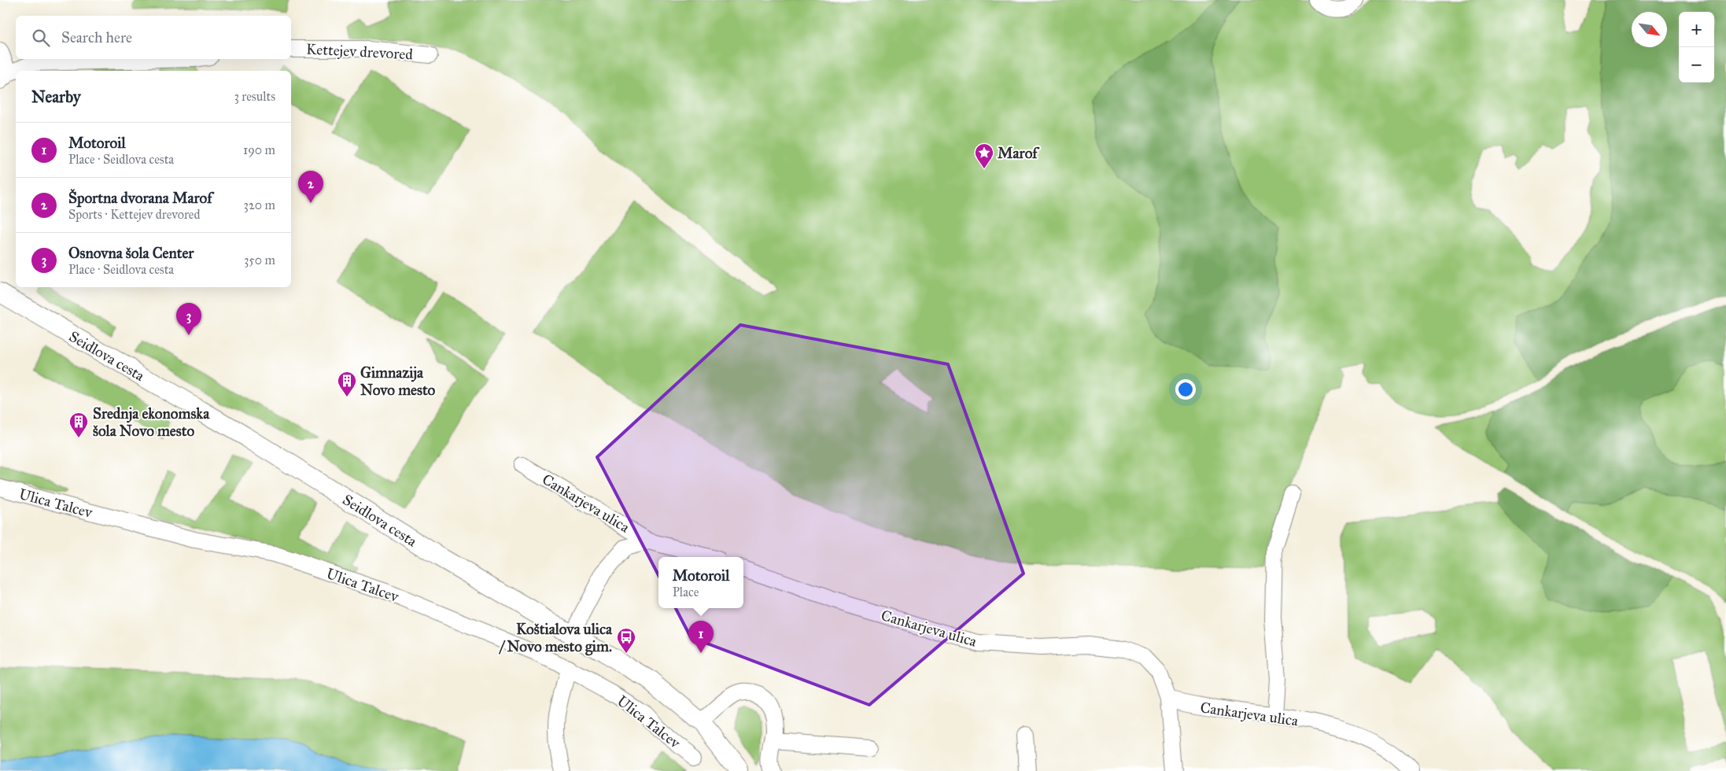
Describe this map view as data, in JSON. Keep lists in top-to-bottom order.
{
  "streets": {
    "street": [
      "Kettejev drevored",
      "Seidlova cesta",
      "Ulica Talcev",
      "Cankarjeva ulica"
    ]
  },
  "crossings": [
    ["Seidlova cesta", "Cankarjeva ulica"]
  ],
  "places": {
    "place": ["Marof"],
    "building": ["Gimnazija Novo mesto", "Srednja ekonomska šola Novo mesto"],
    "bus stop": ["Koštialova ulica / Novo mesto gim."]
  },
  "north": "bottom right",
  "page": {
    "map_buttons": ["+", "−"],
    "search": "Search here",
    "heading": ["Nearby", "3 results"],
    "list": [
      {
        "mark": "1",
        "name": "Motoroil",
        "note": "Place · Seidlova cesta",
        "value": "190 m"
      },
      {
        "mark": "2",
        "name": "Športna dvorana Marof",
        "note": "Sports · Kettejev drevored",
        "value": "320 m"
      },
      {
        "mark": "3",
        "name": "Osnovna šola Center",
        "note": "Place · Seidlova cesta",
        "value": "350 m"
      }
    ],
    "pins": ["2", "3", "1"],
    "popup": ["Motoroil", "Place"]
  }
}
